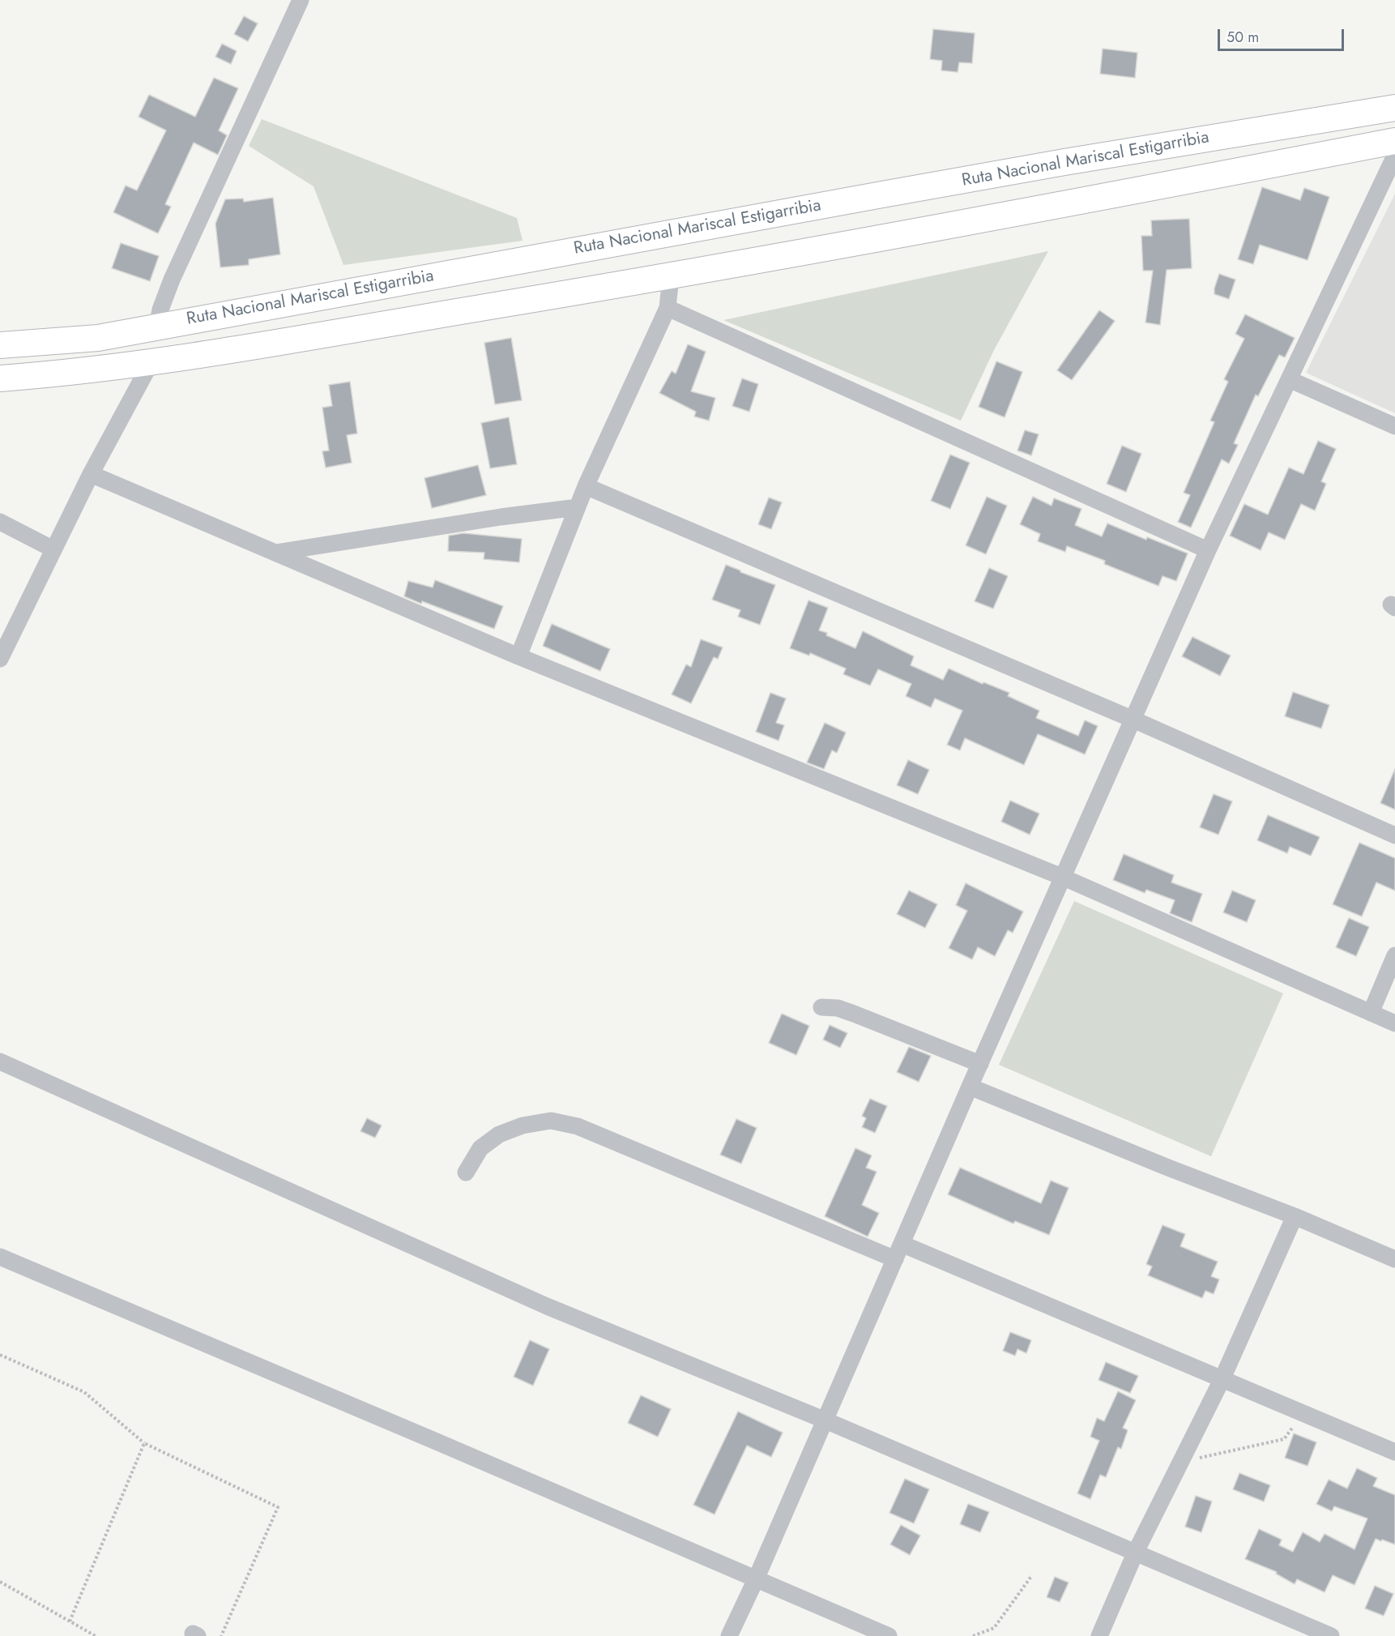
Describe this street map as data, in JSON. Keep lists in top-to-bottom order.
{
  "streets": {
    "highway": ["Ruta Nacional Mariscal Estigarribia"]
  },
  "scale_bar": "50 m"
}
